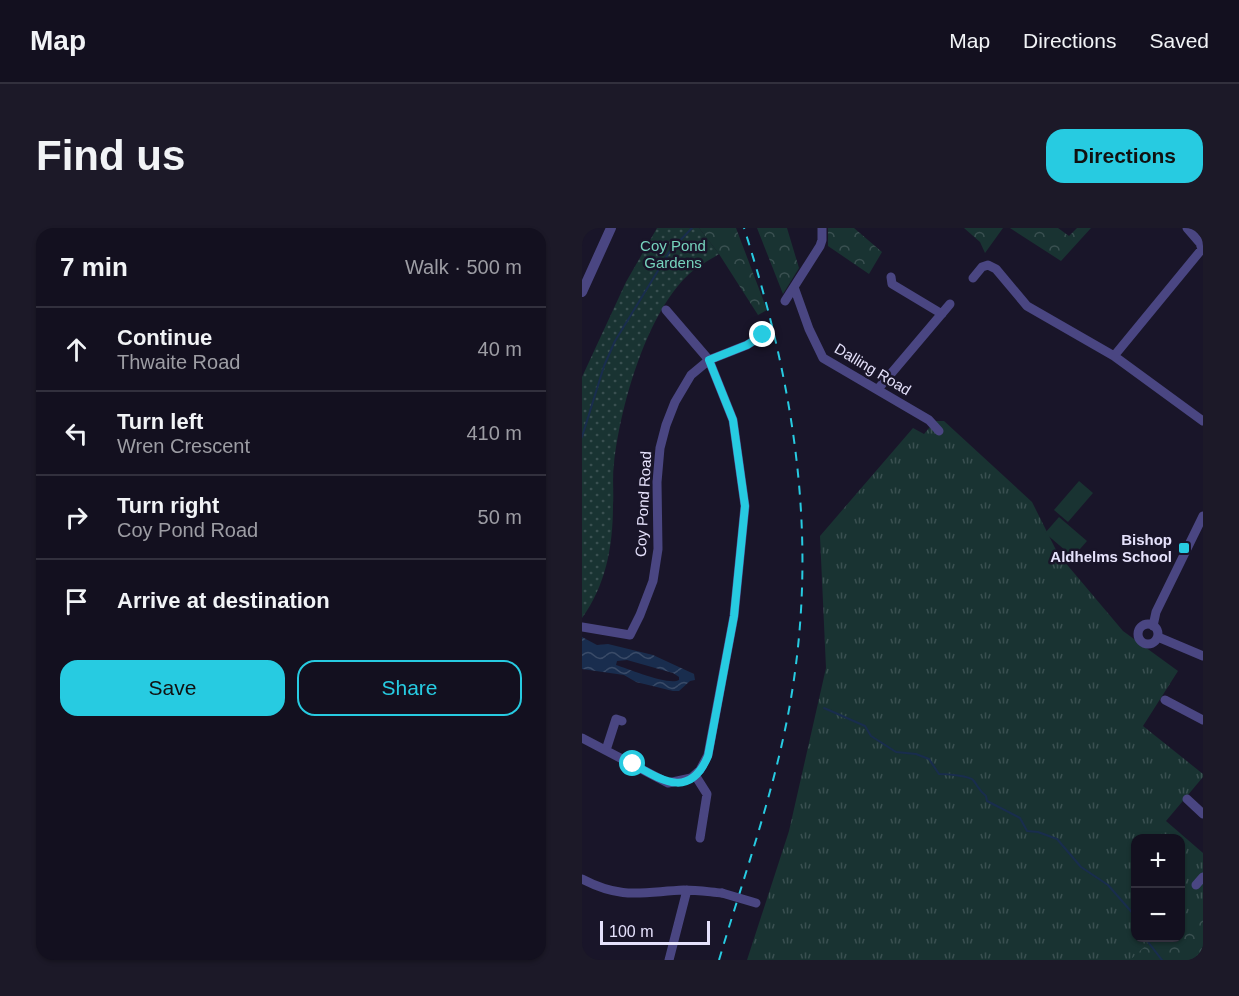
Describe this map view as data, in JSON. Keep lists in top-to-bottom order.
{
  "streets": {
    "street": ["Dalling Road", "Coy Pond Road"]
  },
  "parks": ["Coy Pond Gardens"],
  "places": {
    "transit": ["Bishop Aldhelms School"]
  },
  "scale_bar": "100 m",
  "page": {
    "header": "Map",
    "nav": ["Map", "Directions", "Saved"],
    "buttons": [
      "Directions",
      ["Save", "Share"]
    ],
    "title": "Find us",
    "heading": ["7 min", "Walk · 500 m"],
    "list": [
      ["Continue", "Thwaite Road", "40 m"],
      ["Turn left", "Wren Crescent", "410 m"],
      ["Turn right", "Coy Pond Road", "50 m"],
      "Arrive at destination"
    ],
    "map_buttons": ["+", "−"],
    "scale": "100 m"
  }
}
